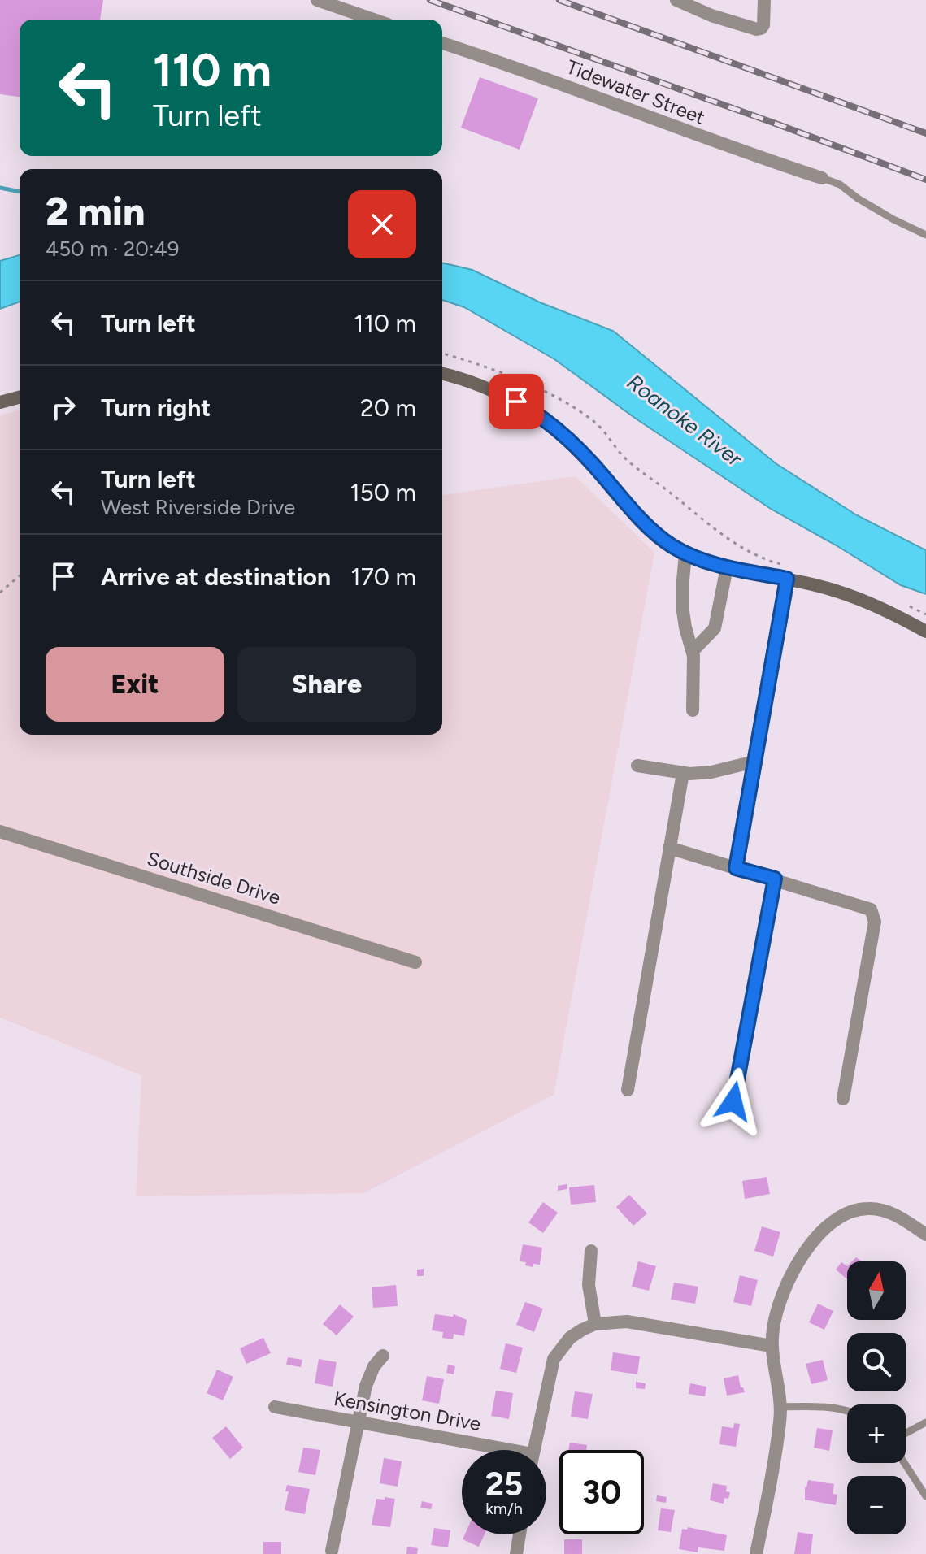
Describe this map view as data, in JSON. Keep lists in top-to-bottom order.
{
  "streets": {
    "street": ["Tidewater Street", "Southside Drive", "Kensington Drive"]
  },
  "water": ["Roanoke River"],
  "north": "top",
  "page": {
    "turn": ["110 m", "Turn left"],
    "heading": ["2 min", "450 m · 20:49"],
    "list": [
      {
        "name": "Turn left",
        "value": "110 m"
      },
      {
        "name": "Turn right",
        "value": "20 m"
      },
      {
        "name": "Turn left",
        "note": "West Riverside Drive",
        "value": "150 m"
      },
      {
        "name": "Arrive at destination",
        "value": "170 m"
      }
    ],
    "buttons": ["Exit", "Share"],
    "map_buttons": ["+", "−"],
    "speed": "25 km/h",
    "limit": "30"
  }
}
